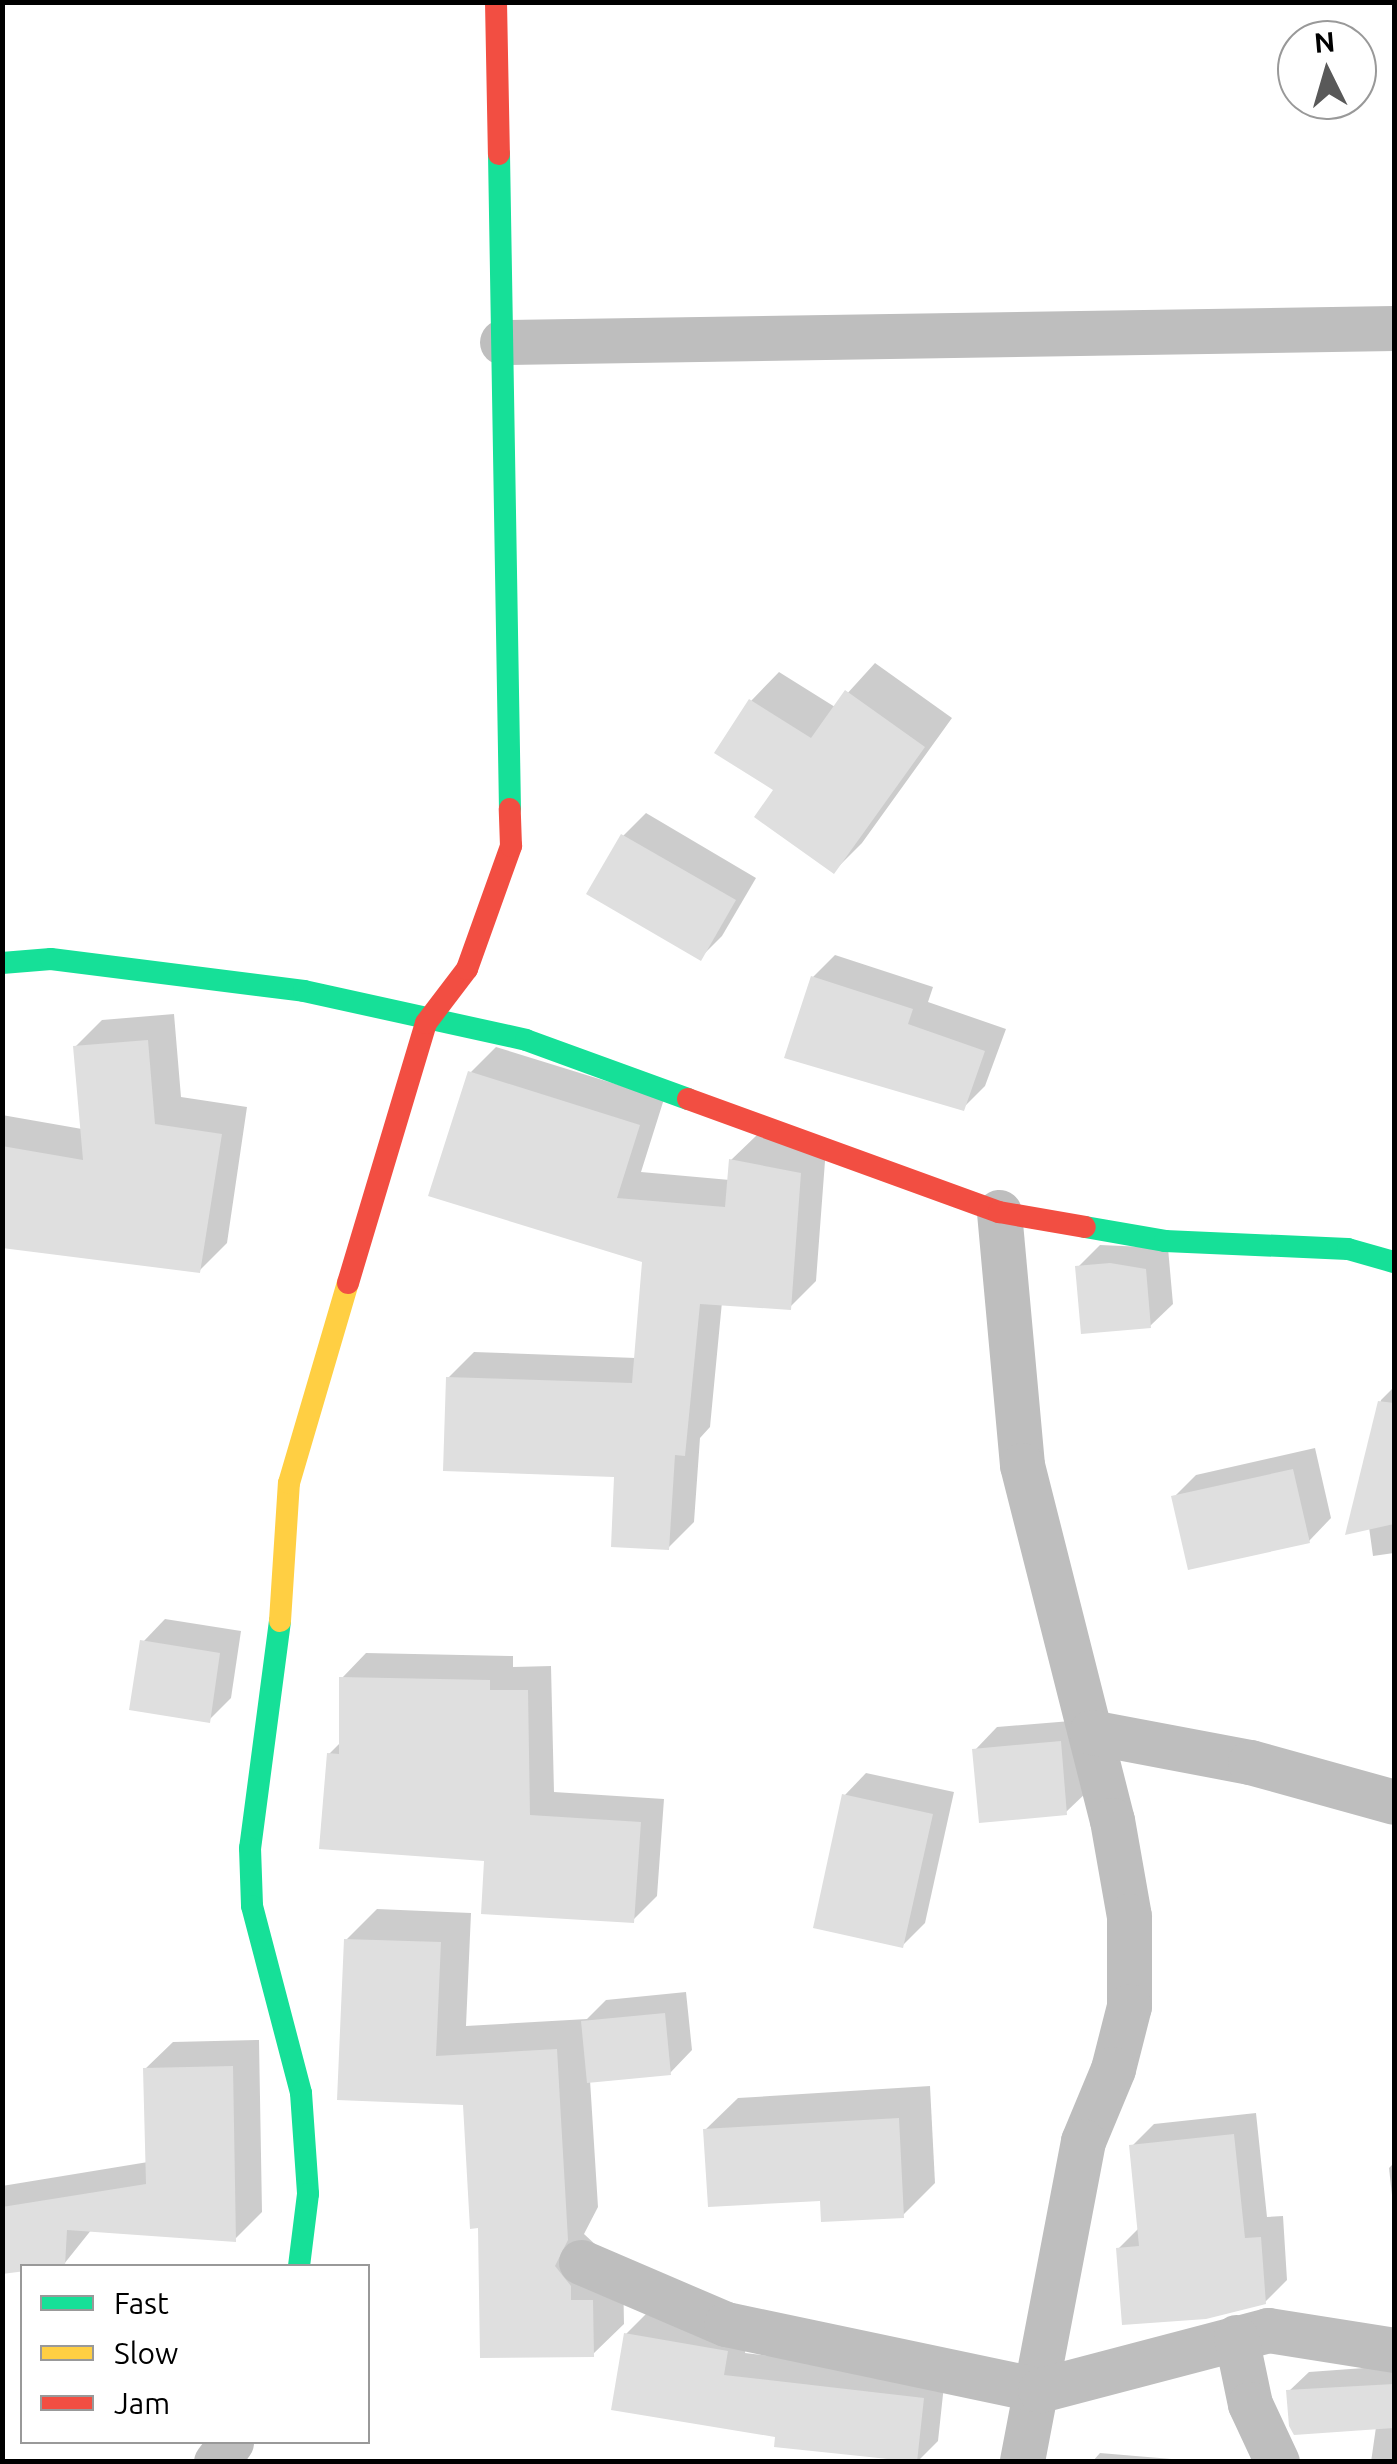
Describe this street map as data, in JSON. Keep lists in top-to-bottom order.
{
  "legend": ["Fast", "Slow", "Jam"],
  "north": "top"
}
